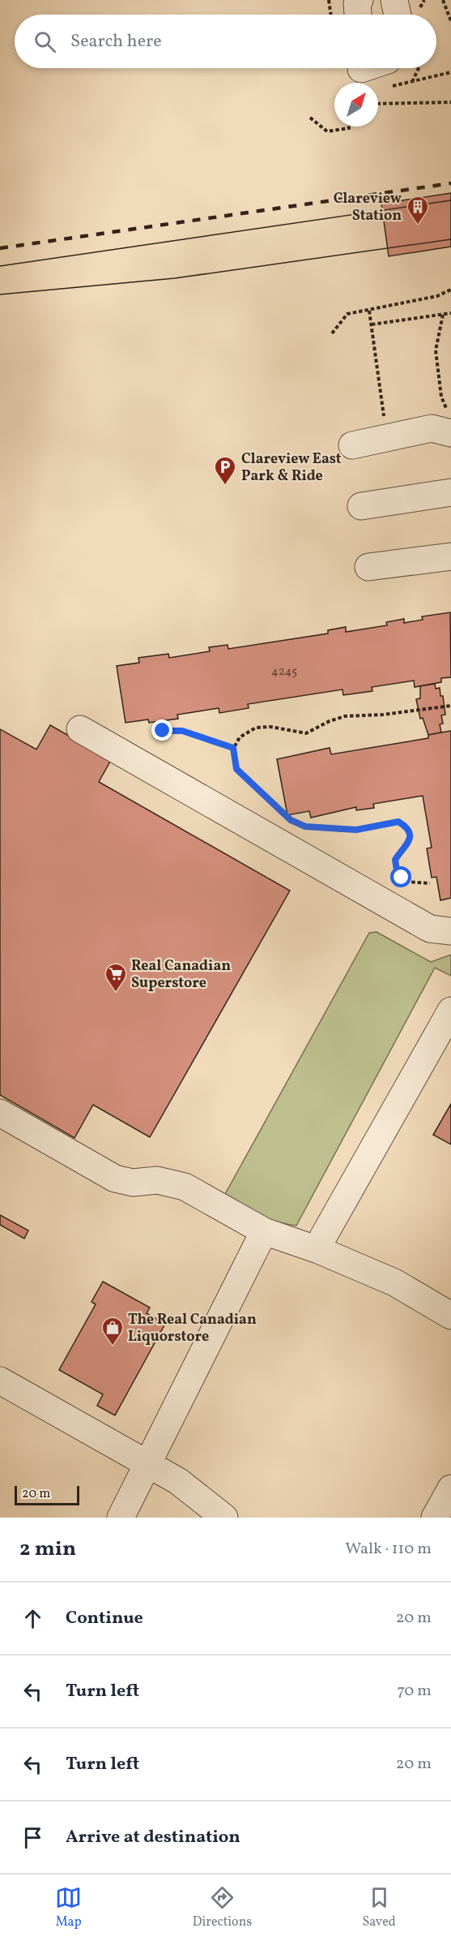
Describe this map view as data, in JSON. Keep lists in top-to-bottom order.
{
  "places": {
    "building": ["Clareview Station"],
    "parking": ["Clareview East Park & Ride"],
    "supermarket": ["Real Canadian Superstore"],
    "shop": ["The Real Canadian Liquorstore"]
  },
  "house_numbers": ["4245"],
  "scale_bar": "20 m",
  "north": "top right",
  "page": {
    "search": "Search here",
    "scale": "20 m",
    "heading": ["2 min", "Walk · 110 m"],
    "list": [
      ["Continue", "20 m"],
      ["Turn left", "70 m"],
      ["Turn left", "20 m"],
      "Arrive at destination"
    ],
    "nav": ["Map", "Directions", "Saved"]
  }
}
